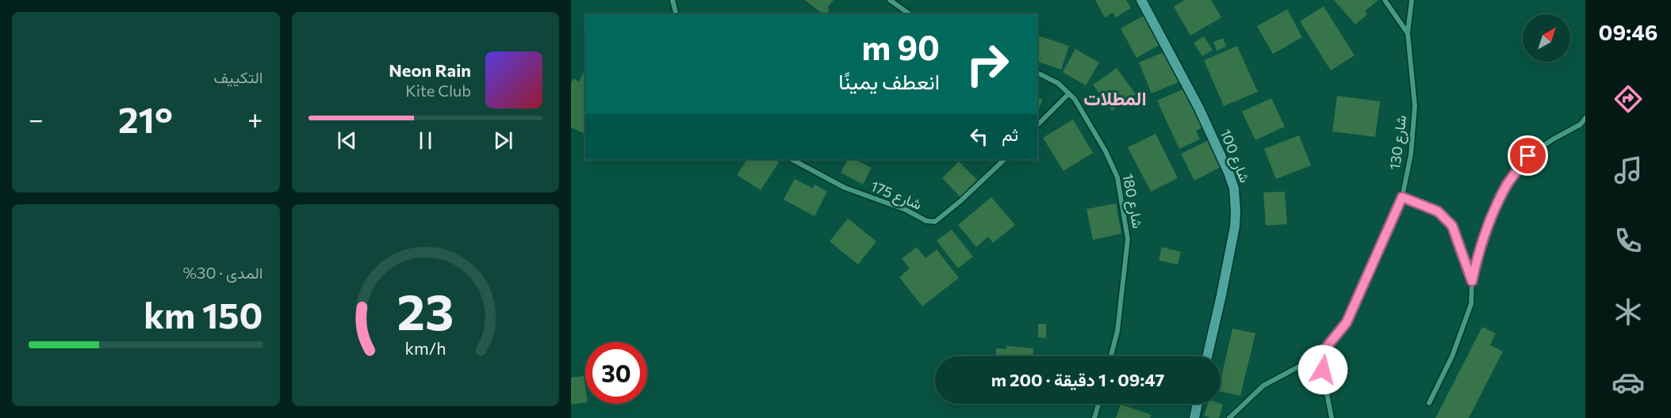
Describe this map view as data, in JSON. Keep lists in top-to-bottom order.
{
  "streets": {
    "main road": ["شارع 100"],
    "street": ["شارع 130", "شارع 175", "شارع 180"]
  },
  "districts": ["المطلات"],
  "north": "top right",
  "page": {
    "tabs": "09:46",
    "tile": [
      "التكييف",
      ["المدى · 30%", "150 km"]
    ],
    "turn": ["90 m", "انعطف يمينًا"],
    "song": ["Neon Rain", "Kite Club"],
    "heat": ["−", "21°", "+"],
    "then": "ثم",
    "limit": "30",
    "trip": "09:47 · 1 دقيقة · 200 m",
    "gauge": ["23", "km/h"]
  }
}
